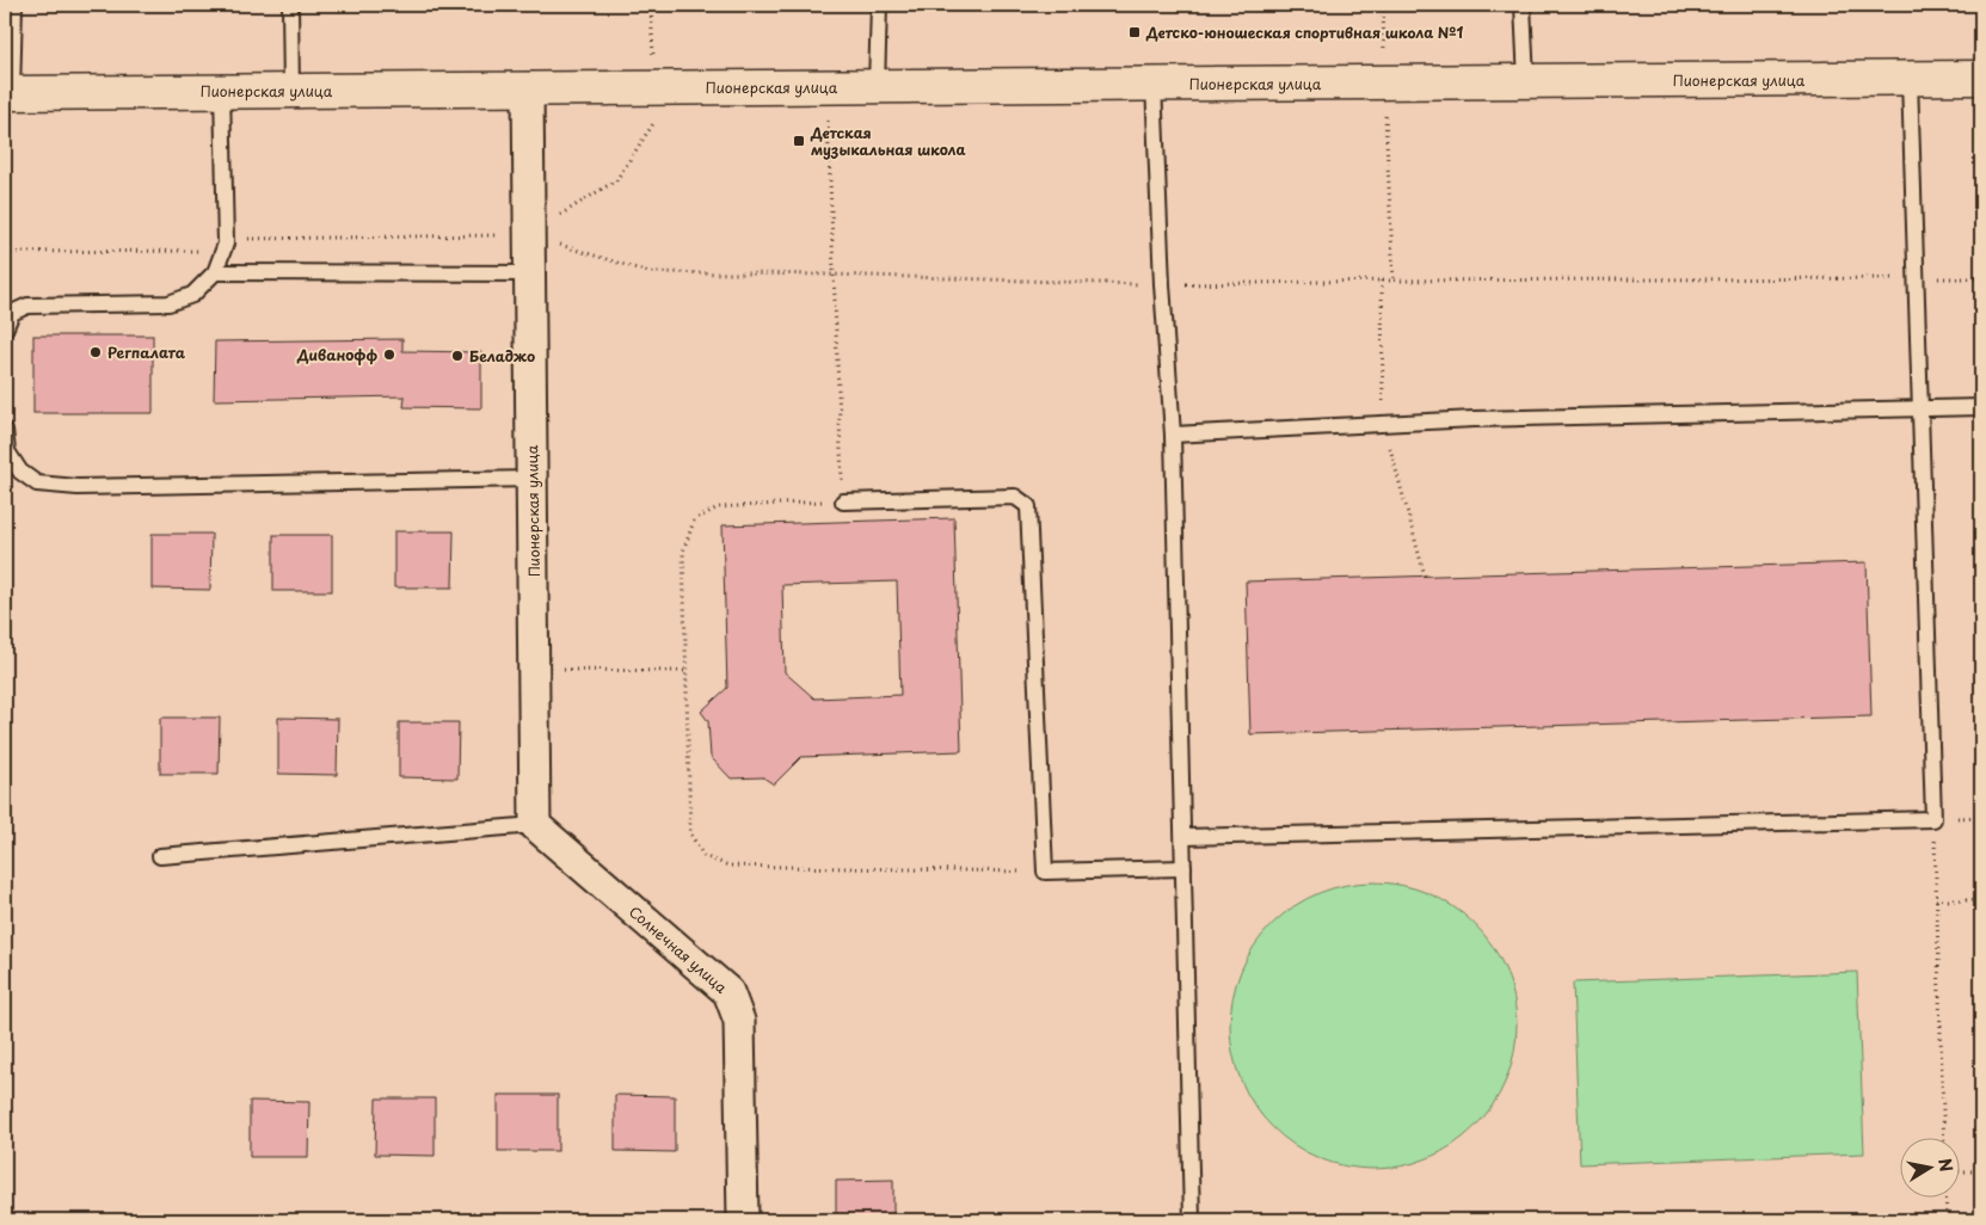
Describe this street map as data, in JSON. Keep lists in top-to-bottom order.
{
  "streets": {
    "main road": ["Пионерская улица"],
    "street": ["Солнечная улица"]
  },
  "crossings": [
    ["Пионерская улица", "Солнечная улица"]
  ],
  "places": {
    "transit": ["Детско-юношеская спортивная школа №1", "Детская музыкальная школа"],
    "other": ["Регпалата", "Диванофф", "Беладжо"]
  },
  "north": "right"
}
